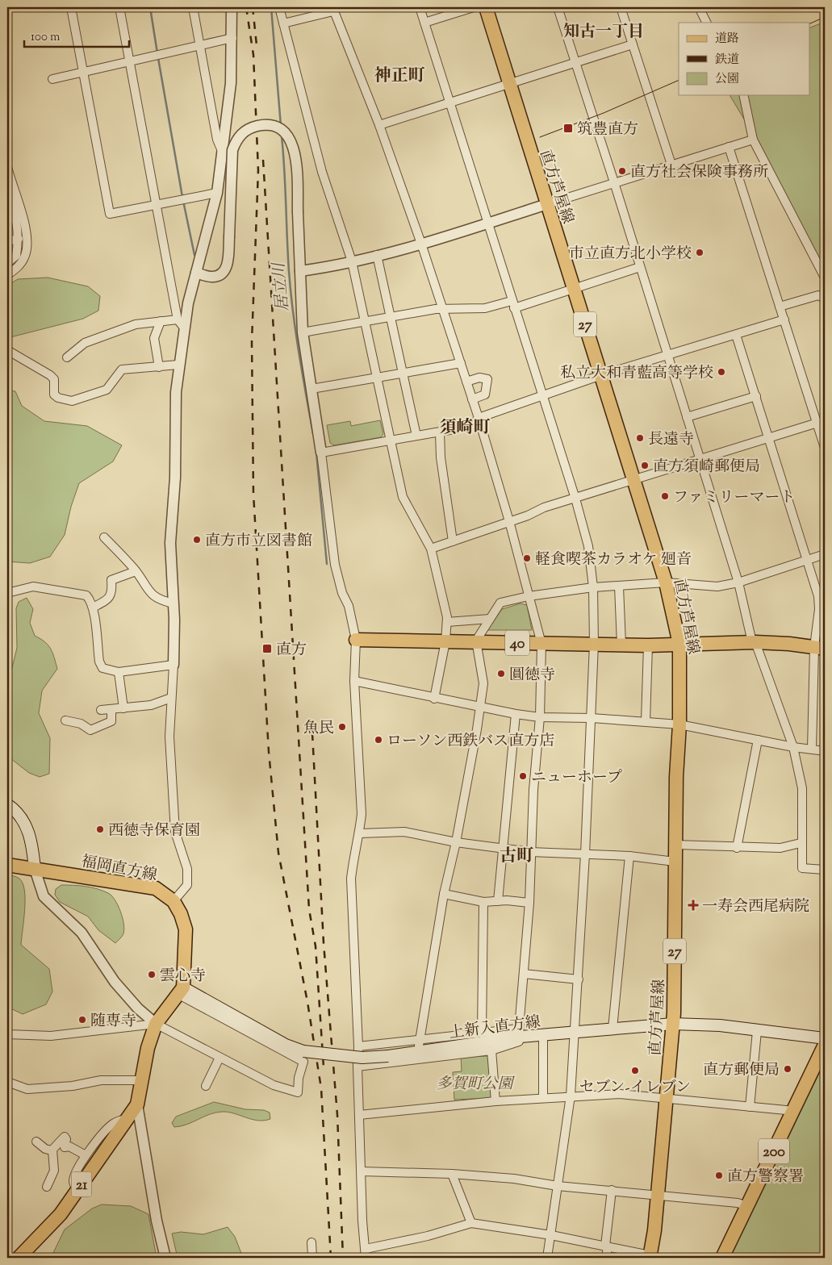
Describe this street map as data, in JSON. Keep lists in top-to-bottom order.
{
  "streets": {
    "main road": [
      "直方芦屋線",
      "27",
      "40",
      "福岡直方線",
      "上新入直方線",
      "200",
      "21"
    ]
  },
  "crossings": [
    ["直方芦屋線", "40"],
    ["直方芦屋線", "上新入直方線"],
    ["福岡直方線", "上新入直方線"],
    ["福岡直方線", "21"],
    ["上新入直方線", "21"]
  ],
  "districts": [
    "知古一丁目",
    "神正町",
    "須崎町",
    "古町"
  ],
  "water": ["居立川"],
  "parks": ["多賀町公園"],
  "places": {
    "transit": ["筑豊直方", "直方"],
    "other": [
      "直方社会保険事務所",
      "市立直方北小学校",
      "私立大和青藍高等学校",
      "長遠寺",
      "直方須崎郵便局",
      "ファミリーマート",
      "直方市立図書館",
      "軽食喫茶カラオケ 廻音",
      "圓徳寺",
      "魚民",
      "ローソン西鉄バス直方店",
      "ニューホープ",
      "西徳寺保育園",
      "雲心寺",
      "随専寺",
      "直方郵便局",
      "セブン-イレブン",
      "直方警察署"
    ],
    "health": ["一寿会西尾病院"]
  },
  "legend": ["道路", "鉄道", "公園"],
  "scale_bar": "100 m"
}
